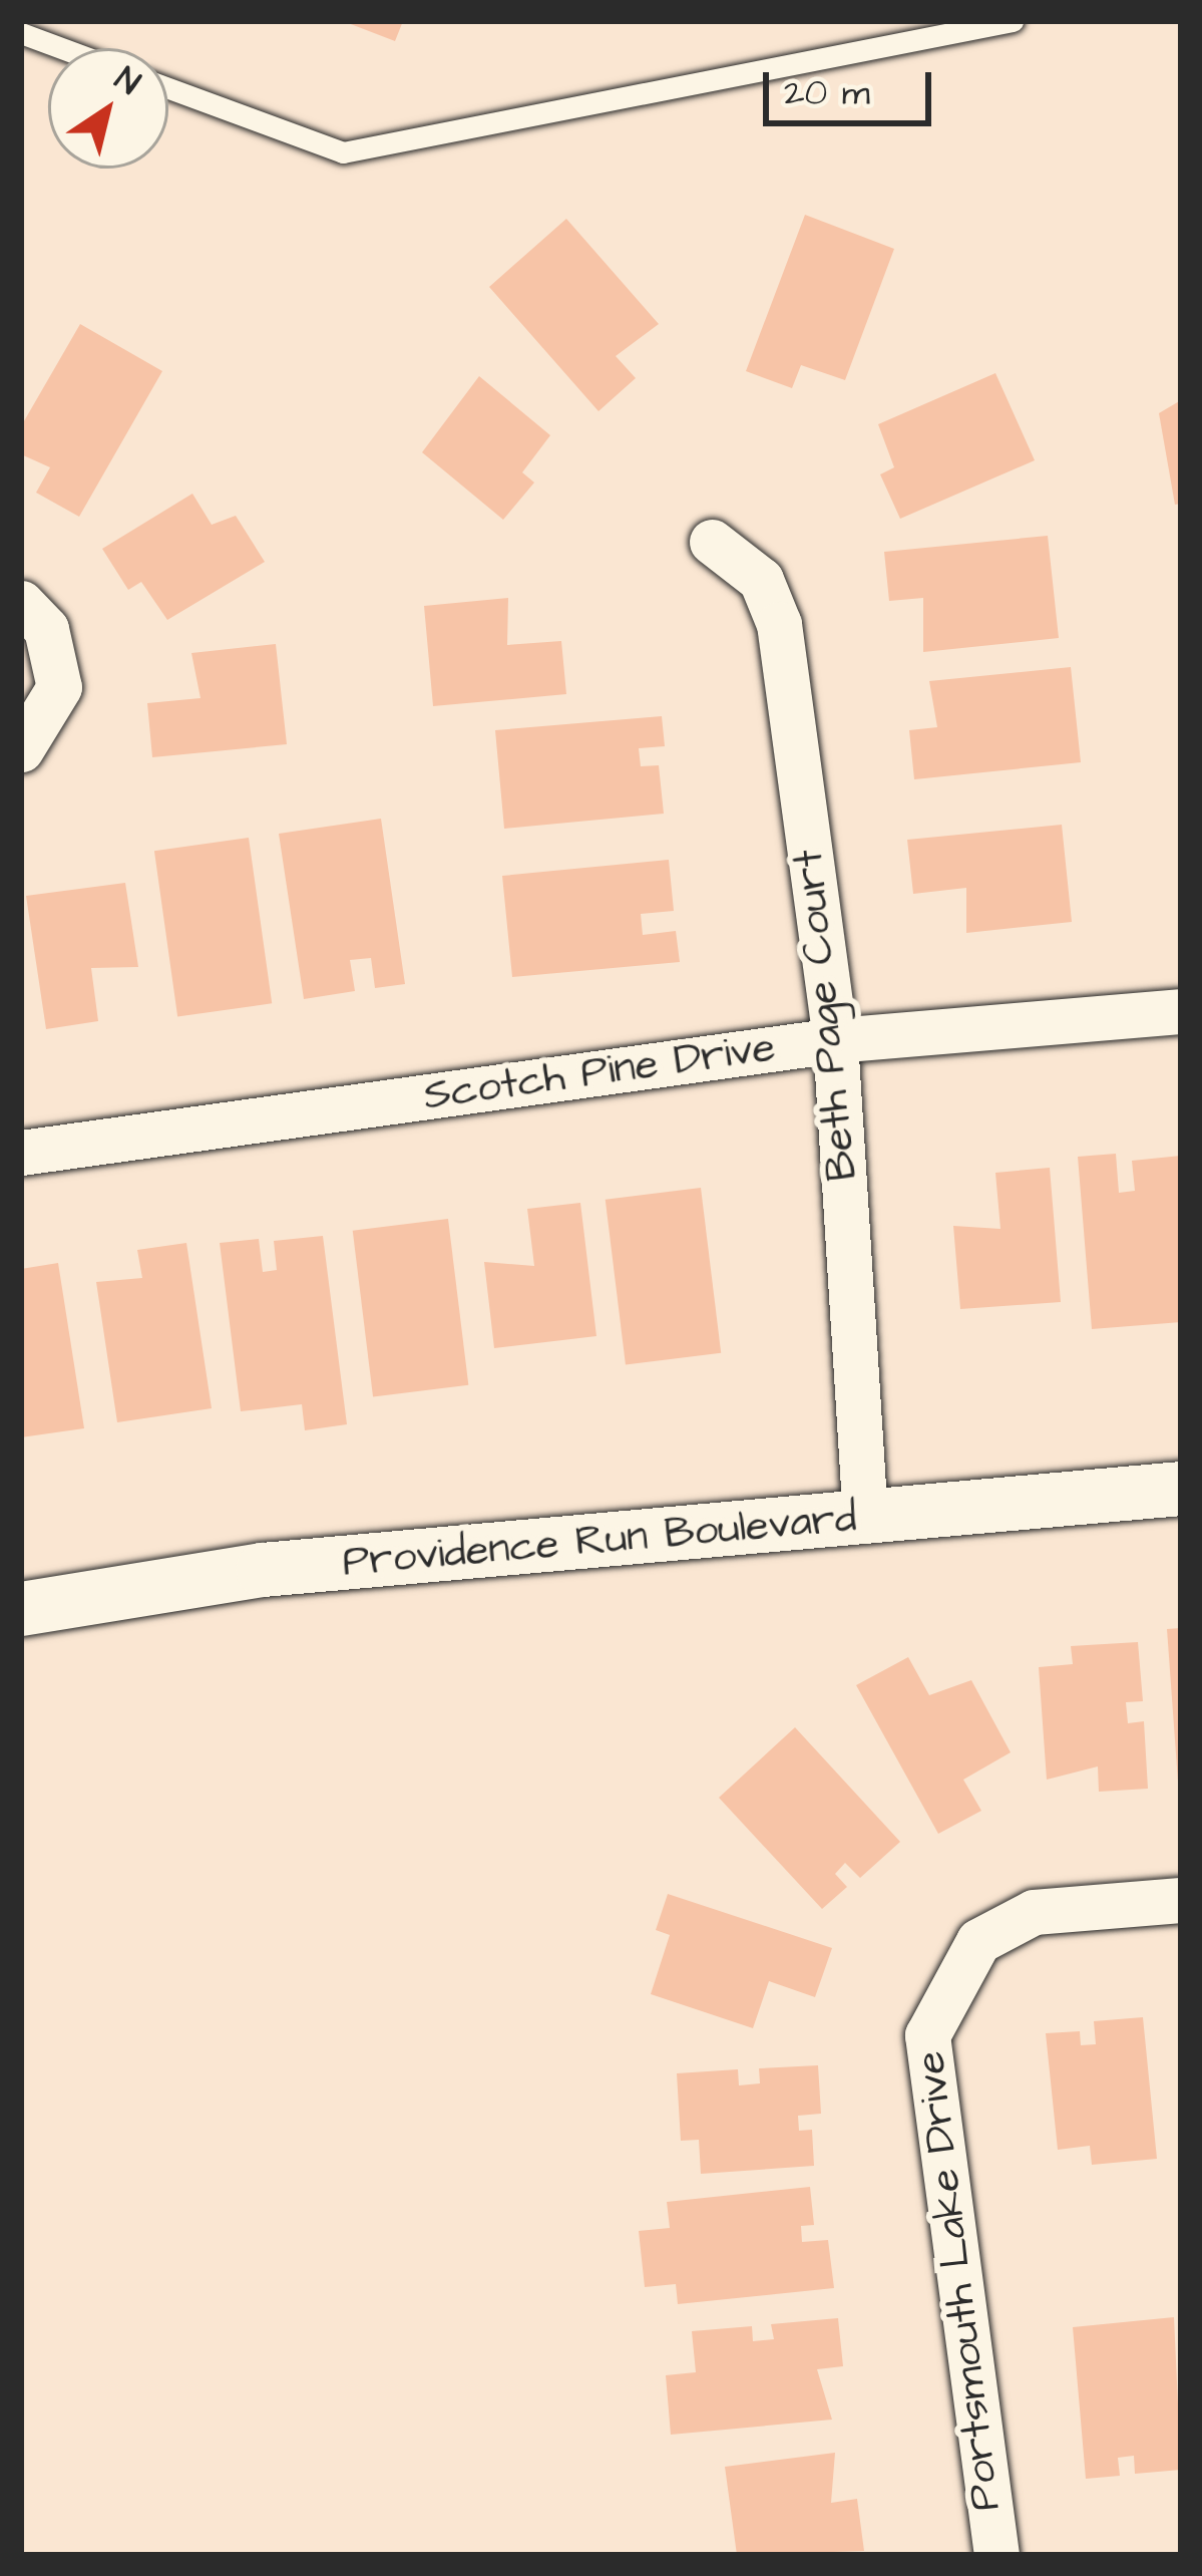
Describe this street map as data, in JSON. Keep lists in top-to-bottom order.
{
  "streets": {
    "street": [
      "Beth Page Court",
      "Scotch Pine Drive",
      "Providence Run Boulevard",
      "Portsmouth Lake Drive"
    ]
  },
  "crossings": [
    ["Beth Page Court", "Scotch Pine Drive"],
    ["Beth Page Court", "Providence Run Boulevard"]
  ],
  "scale_bar": "20 m",
  "north": "top right"
}
